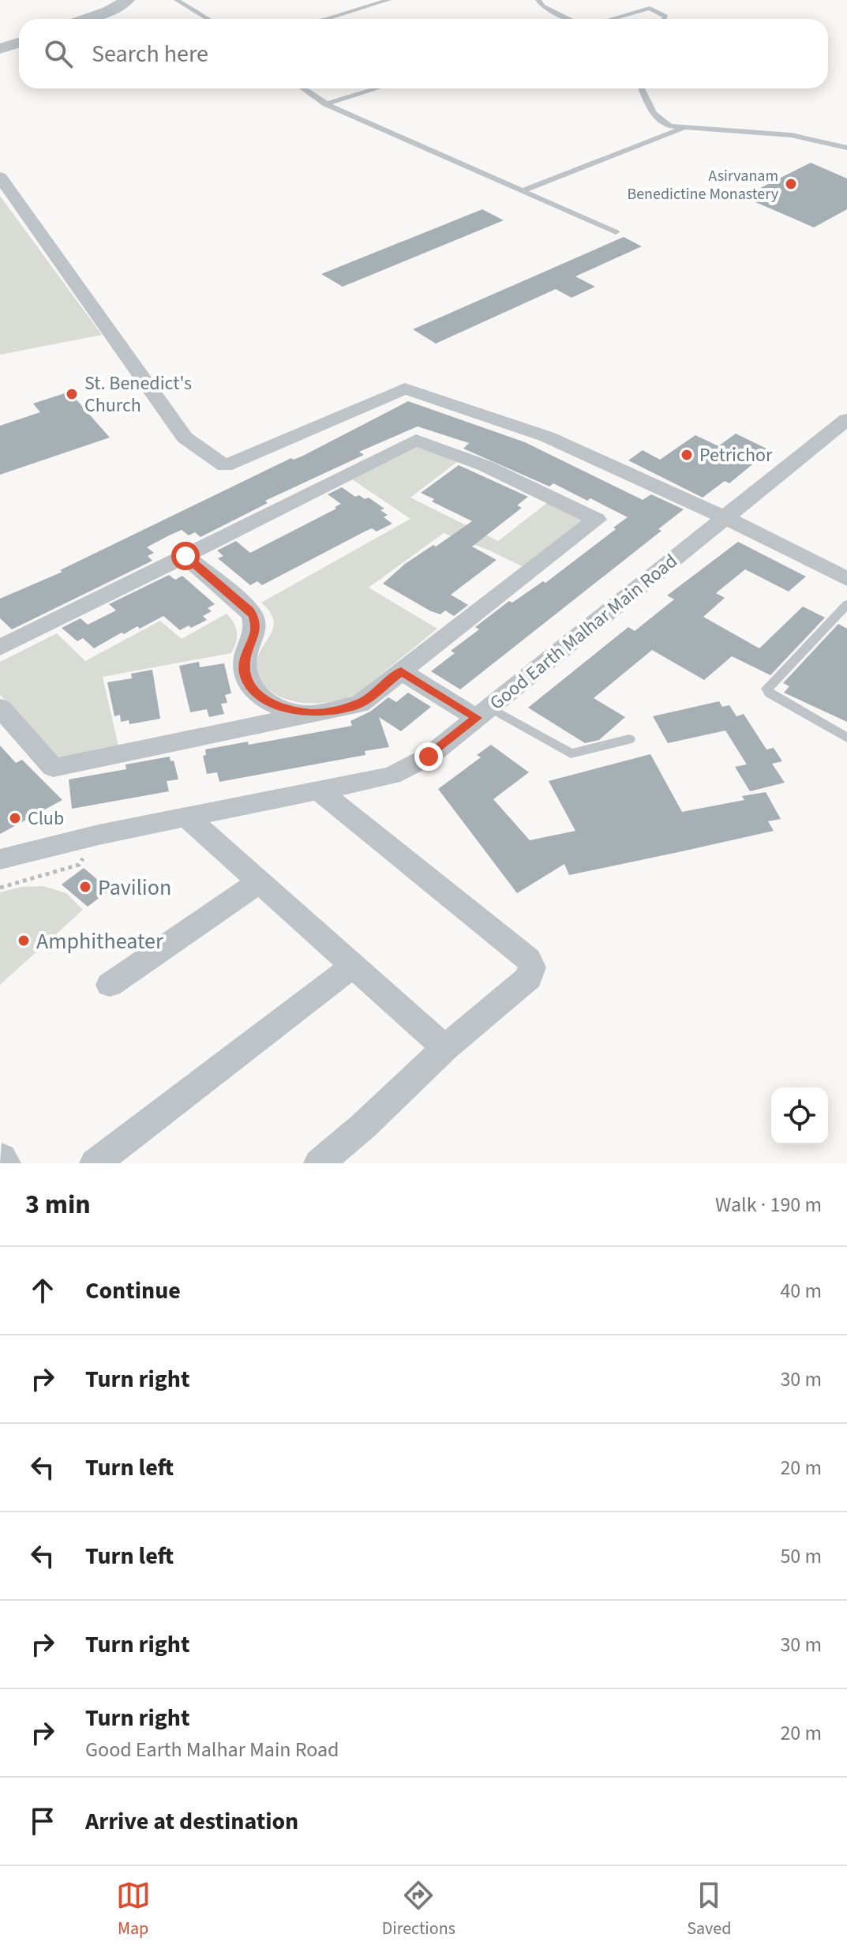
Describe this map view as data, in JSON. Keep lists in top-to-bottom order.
{
  "streets": {
    "street": ["Good Earth Malhar Main Road"]
  },
  "places": [
    "Asirvanam Benedictine Monastery",
    "St. Benedict's Church",
    "Petrichor",
    "Club",
    "Pavilion",
    "Amphitheater"
  ],
  "page": {
    "search": "Search here",
    "heading": ["3 min", "Walk · 190 m"],
    "list": [
      ["Continue", "40 m"],
      ["Turn right", "30 m"],
      ["Turn left", "20 m"],
      ["Turn left", "50 m"],
      ["Turn right", "30 m"],
      ["Turn right", "Good Earth Malhar Main Road", "20 m"],
      "Arrive at destination"
    ],
    "nav": ["Map", "Directions", "Saved"]
  }
}
